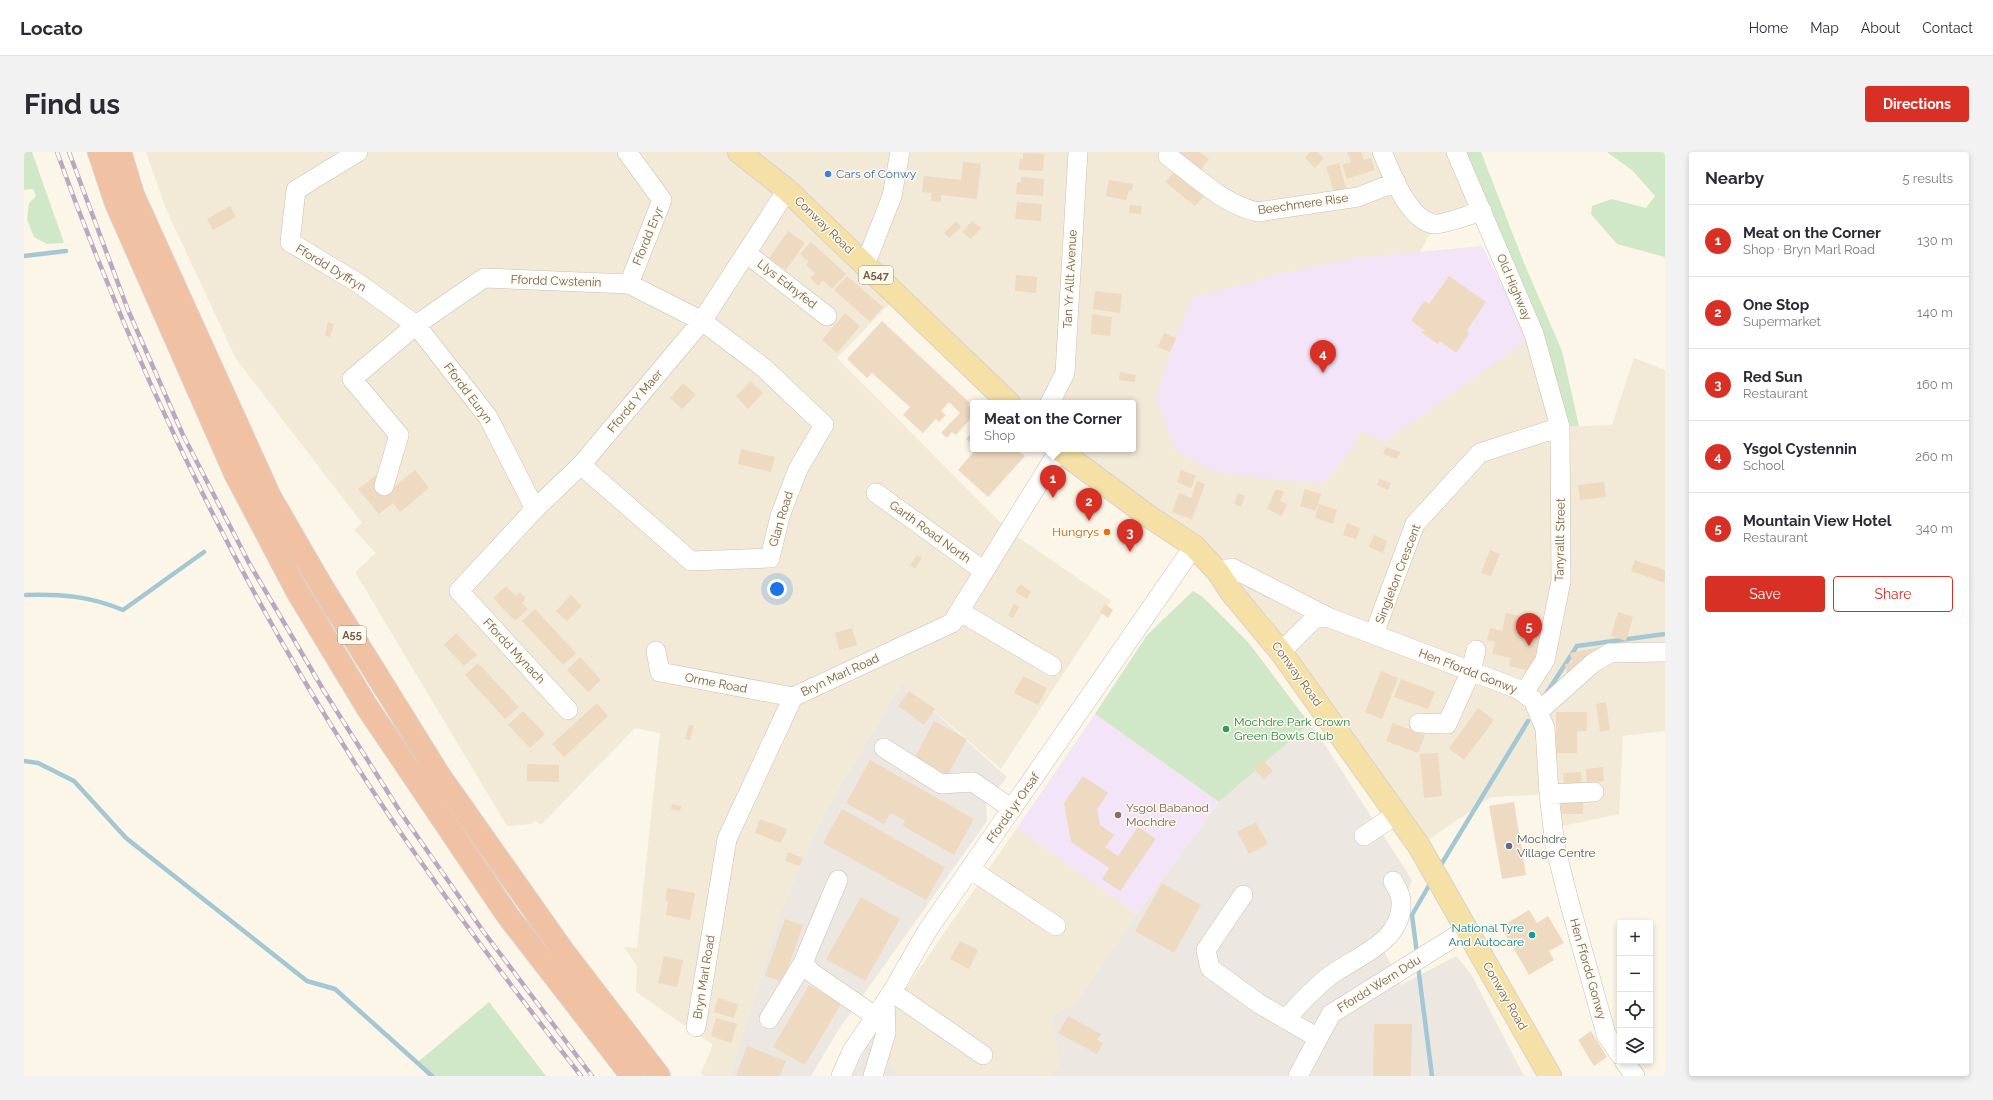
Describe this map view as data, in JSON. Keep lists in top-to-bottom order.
{
  "streets": {
    "highway": ["A55"],
    "main road": ["Conway Road", "A547"],
    "street": [
      "Beechmere Rise",
      "Ffordd Eryr",
      "Ffordd Dyffryn",
      "Tan Yr Allt Avenue",
      "Ffordd Cwstenin",
      "Llys Ednyfed",
      "Old Highway",
      "Ffordd Euryn",
      "Ffordd Y Maer",
      "Glan Road",
      "Garth Road North",
      "Tanyrallt Street",
      "Singleton Crescent",
      "Ffordd Mynach",
      "Hen Ffordd Gonwy",
      "Bryn Marl Road",
      "Orme Road",
      "Ffordd yr Orsaf",
      "Ffordd Wern Ddu"
    ]
  },
  "crossings": [
    ["Conway Road", "Ffordd Y Maer"],
    ["Conway Road", "Hen Ffordd Gonwy"],
    ["Conway Road", "Ffordd yr Orsaf"],
    ["Conway Road", "Ffordd Wern Ddu"],
    ["Ffordd Eryr", "Ffordd Cwstenin"],
    ["Ffordd Dyffryn", "Ffordd Cwstenin"],
    ["Ffordd Dyffryn", "Ffordd Euryn"],
    ["Ffordd Cwstenin", "Ffordd Euryn"],
    ["Ffordd Cwstenin", "Ffordd Y Maer"],
    ["Ffordd Cwstenin", "Glan Road"],
    ["Llys Ednyfed", "Ffordd Y Maer"],
    ["Old Highway", "Tanyrallt Street"],
    ["Old Highway", "Singleton Crescent"],
    ["Ffordd Euryn", "Ffordd Y Maer"],
    ["Ffordd Y Maer", "Glan Road"],
    ["Ffordd Y Maer", "Ffordd Mynach"],
    ["Garth Road North", "Bryn Marl Road"],
    ["Tanyrallt Street", "Singleton Crescent"],
    ["Tanyrallt Street", "Hen Ffordd Gonwy"],
    ["Singleton Crescent", "Hen Ffordd Gonwy"],
    ["Bryn Marl Road", "Orme Road"]
  ],
  "places": [
    "Cars of Conwy",
    "Hungrys",
    "Mochdre Park Crown Green Bowls Club",
    "Ysgol Babanod Mochdre",
    "Mochdre Village Centre",
    "National Tyre And Autocare"
  ],
  "page": {
    "header": "Locato",
    "nav": [
      "Home",
      "Map",
      "About",
      "Contact"
    ],
    "buttons": [
      "Directions",
      ["Save", "Share"]
    ],
    "title": "Find us",
    "heading": ["Nearby", "5 results"],
    "list": [
      {
        "mark": "1",
        "name": "Meat on the Corner",
        "note": "Shop · Bryn Marl Road",
        "value": "130 m"
      },
      {
        "mark": "2",
        "name": "One Stop",
        "note": "Supermarket",
        "value": "140 m"
      },
      {
        "mark": "3",
        "name": "Red Sun",
        "note": "Restaurant",
        "value": "160 m"
      },
      {
        "mark": "4",
        "name": "Ysgol Cystennin",
        "note": "School",
        "value": "260 m"
      },
      {
        "mark": "5",
        "name": "Mountain View Hotel",
        "note": "Restaurant",
        "value": "340 m"
      }
    ],
    "pins": [
      "4",
      "1",
      "2",
      "3",
      "5"
    ],
    "popup": ["Meat on the Corner", "Shop"],
    "map_buttons": ["+", "−"]
  }
}
